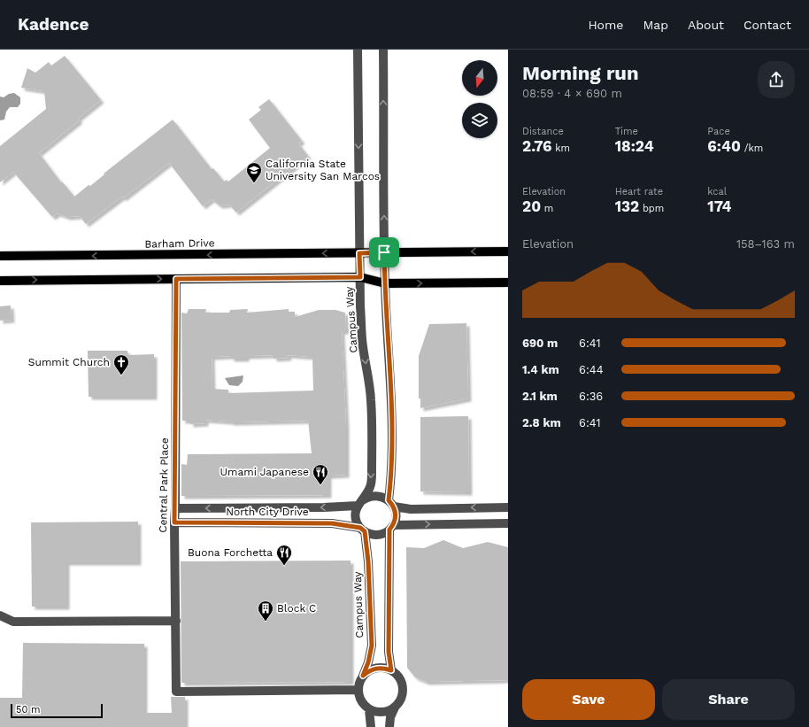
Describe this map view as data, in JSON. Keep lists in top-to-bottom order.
{
  "streets": {
    "main road": ["Barham Drive"],
    "street": ["Campus Way", "Central Park Place", "North City Drive"]
  },
  "crossings": [
    ["Barham Drive", "Campus Way"],
    ["Campus Way", "Central Park Place"],
    ["Campus Way", "North City Drive"],
    ["Central Park Place", "North City Drive"]
  ],
  "places": {
    "school or university": ["California State University San Marcos"],
    "church": ["Summit Church"],
    "restaurant": ["Umami Japanese", "Buona Forchetta"],
    "building": ["Block C"]
  },
  "scale_bar": "50 m",
  "north": "bottom",
  "page": {
    "header": "Kadence",
    "nav": [
      "Home",
      "Map",
      "About",
      "Contact"
    ],
    "heading": ["Morning run", "08:59 · 4 × 690 m"],
    "stats": [
      ["Distance", "2.76 km"],
      ["Time", "18:24"],
      ["Pace", "6:40 /km"],
      ["Elevation", "20 m"],
      ["Heart rate", "132 bpm"],
      ["kcal", "174"]
    ],
    "chart": ["Elevation", "158–163 m"],
    "list": [
      {
        "name": "690 m",
        "note": "6:41"
      },
      {
        "name": "1.4 km",
        "note": "6:44"
      },
      {
        "name": "2.1 km",
        "note": "6:36"
      },
      {
        "name": "2.8 km",
        "note": "6:41"
      }
    ],
    "buttons": ["Save", "Share"],
    "scale": "50 m"
  }
}
